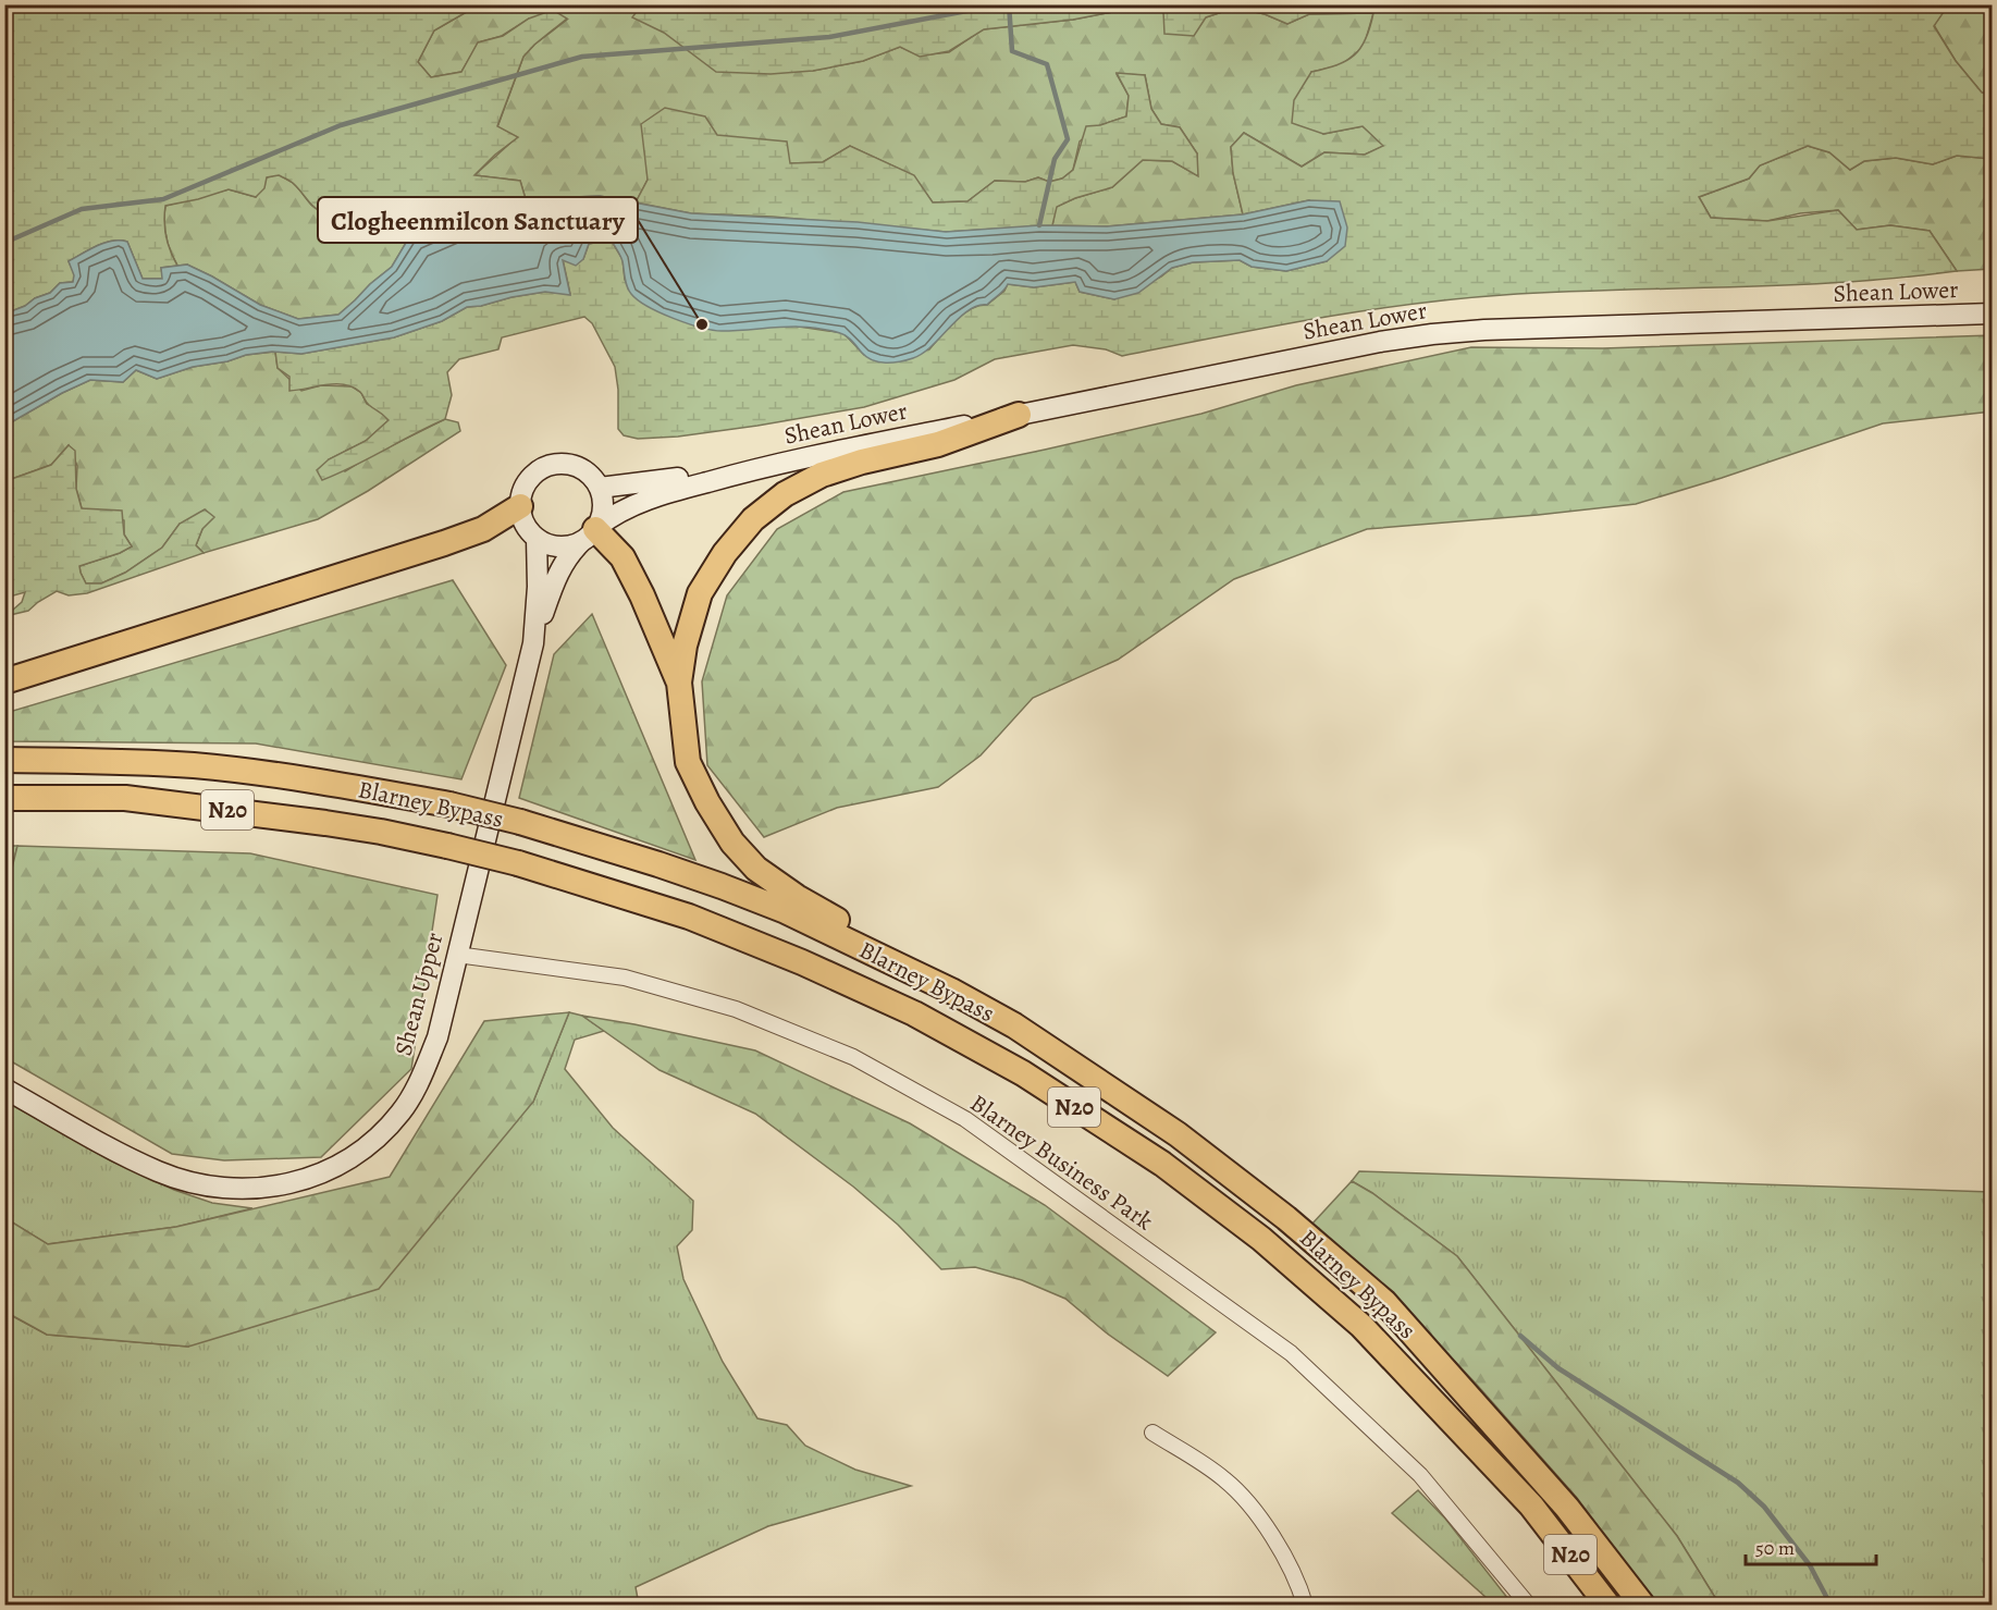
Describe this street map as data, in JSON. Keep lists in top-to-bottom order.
{
  "streets": {
    "highway": ["Blarney Bypass", "N20"],
    "main road": ["Shean Lower", "Shean Upper"],
    "street": ["Blarney Business Park"]
  },
  "crossings": [
    ["Shean Lower", "Shean Upper"],
    ["Shean Upper", "Blarney Business Park"]
  ],
  "places": ["Clogheenmilcon Sanctuary"],
  "scale_bar": "50 m"
}
